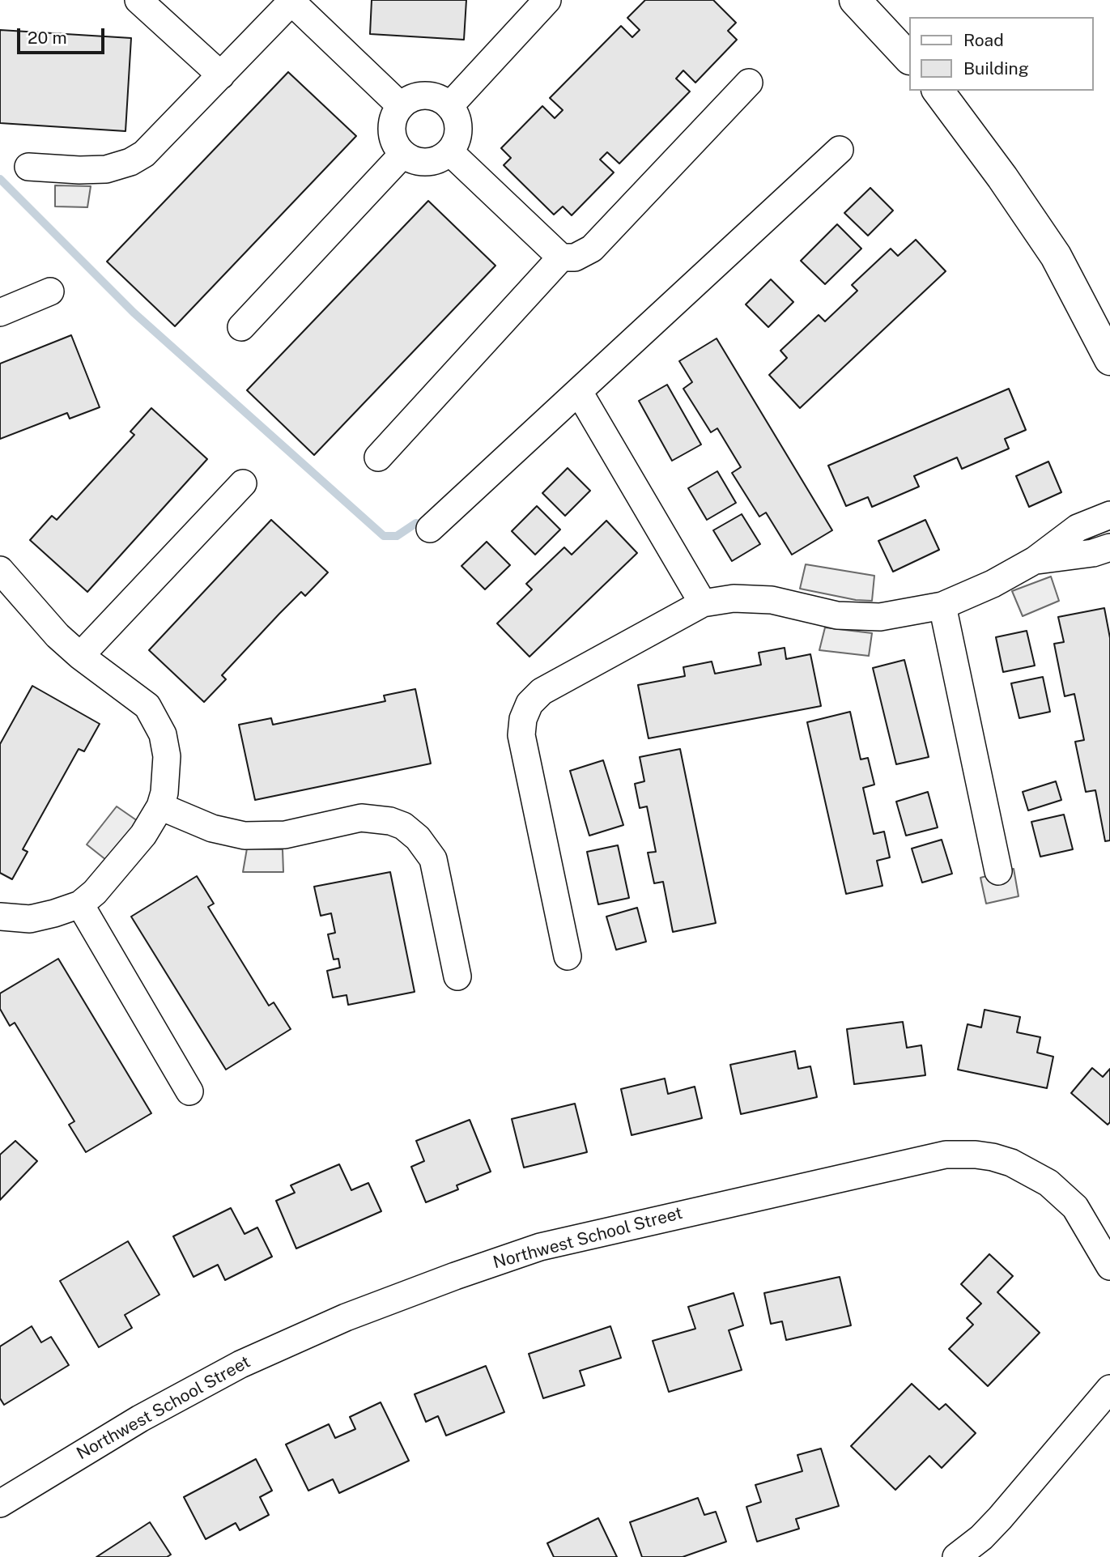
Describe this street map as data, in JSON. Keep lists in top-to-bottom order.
{
  "streets": {
    "street": ["Northwest School Street"]
  },
  "legend": ["Road", "Building"],
  "scale_bar": "20 m"
}
